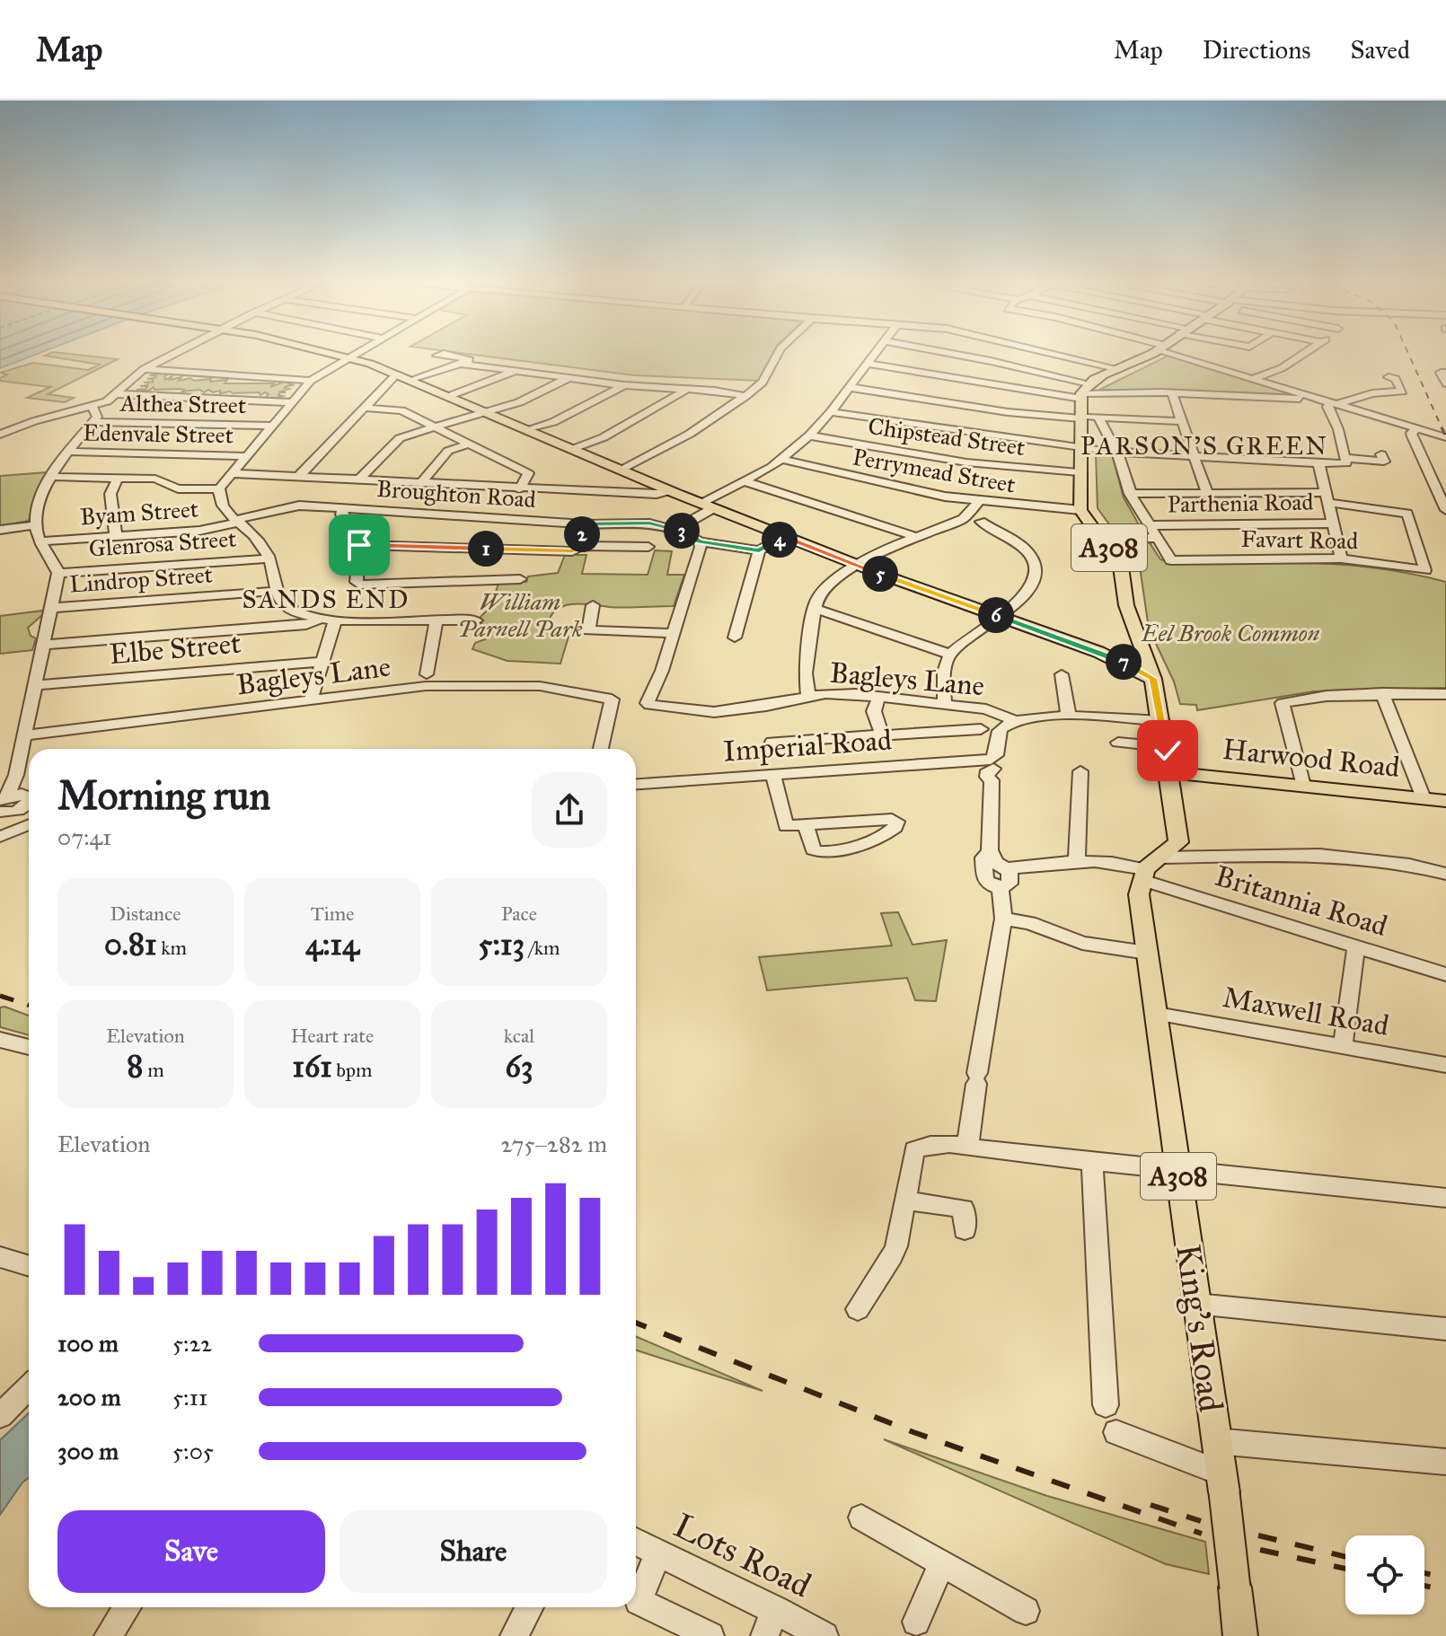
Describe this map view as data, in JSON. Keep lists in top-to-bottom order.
{
  "streets": {
    "main road": ["A308", "Harwood Road", "King's Road"],
    "street": [
      "Althea Street",
      "Edenvale Street",
      "Chipstead Street",
      "Perrymead Street",
      "Broughton Road",
      "Parthenia Road",
      "Byam Street",
      "Favart Road",
      "Glenrosa Street",
      "Lindrop Street",
      "Elbe Street",
      "Bagleys Lane",
      "Imperial Road",
      "Britannia Road",
      "Maxwell Road",
      "Lots Road"
    ]
  },
  "crossings": [
    ["Chipstead Street", "A308"],
    ["Perrymead Street", "A308"],
    ["Broughton Road", "Byam Street"],
    ["A308", "Bagleys Lane"],
    ["A308", "Harwood Road"],
    ["A308", "Britannia Road"],
    ["A308", "King's Road"],
    ["Britannia Road", "King's Road"],
    ["Maxwell Road", "King's Road"]
  ],
  "districts": ["PARSON'S GREEN", "SANDS END"],
  "parks": ["William Parnell Park", "Eel Brook Common"],
  "page": {
    "header": "Map",
    "nav": ["Map", "Directions", "Saved"],
    "pins": [
      "3",
      "2",
      "4",
      "1",
      "5",
      "6",
      "7"
    ],
    "heading": ["Morning run", "07:41"],
    "stats": [
      ["Distance", "0.81 km"],
      ["Time", "4:14"],
      ["Pace", "5:13 /km"],
      ["Elevation", "8 m"],
      ["Heart rate", "161 bpm"],
      ["kcal", "63"]
    ],
    "chart": ["Elevation", "275–282 m"],
    "list": [
      {
        "name": "100 m",
        "note": "5:22"
      },
      {
        "name": "200 m",
        "note": "5:11"
      },
      {
        "name": "300 m",
        "note": "5:05"
      }
    ],
    "buttons": ["Save", "Share"]
  }
}
